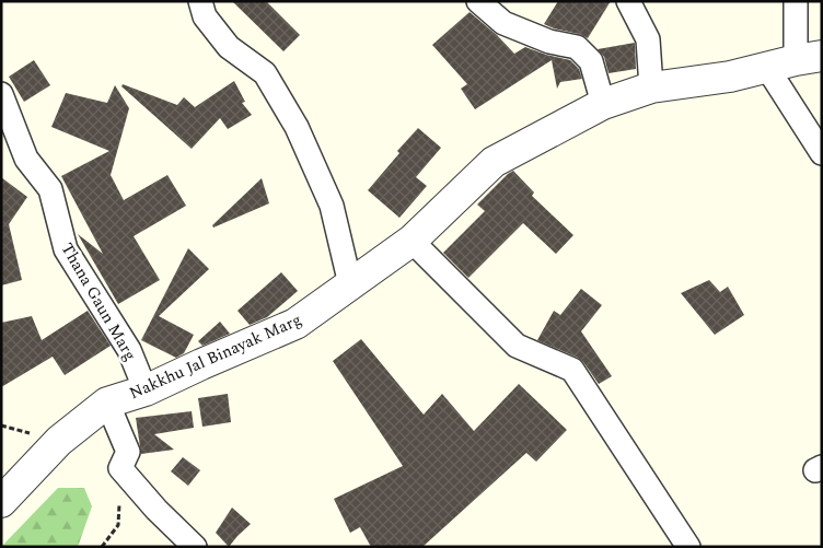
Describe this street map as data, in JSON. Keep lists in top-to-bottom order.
{
  "streets": {
    "street": ["Thana Gaun Marg", "Nakkhu Jal Binayak Marg"]
  },
  "crossings": [
    ["Thana Gaun Marg", "Nakkhu Jal Binayak Marg"]
  ]
}
